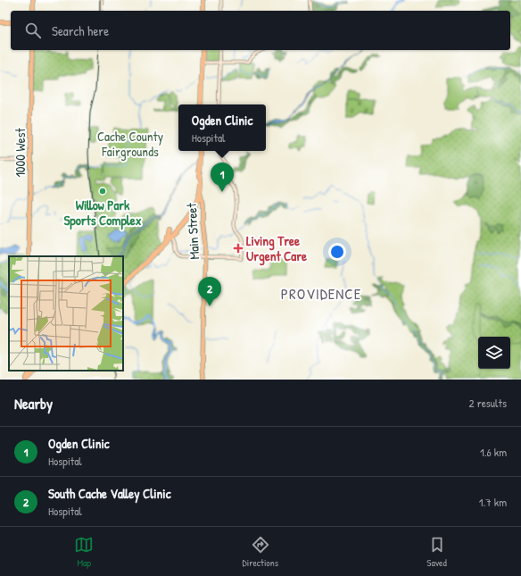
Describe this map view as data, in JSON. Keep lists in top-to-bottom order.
{
  "streets": {
    "highway": ["Main Street"],
    "main road": ["1000 West"]
  },
  "districts": ["PROVIDENCE"],
  "parks": ["Cache County Fairgrounds"],
  "places": {
    "other": ["Willow Park Sports Complex"],
    "health": ["Living Tree Urgent Care"]
  },
  "page": {
    "search": "Search here",
    "popup": ["Ogden Clinic", "Hospital"],
    "pins": ["1", "2"],
    "heading": ["Nearby", "2 results"],
    "list": [
      {
        "mark": "1",
        "name": "Ogden Clinic",
        "note": "Hospital",
        "value": "1.6 km"
      },
      {
        "mark": "2",
        "name": "South Cache Valley Clinic",
        "note": "Hospital",
        "value": "1.7 km"
      }
    ],
    "nav": ["Map", "Directions", "Saved"]
  }
}
